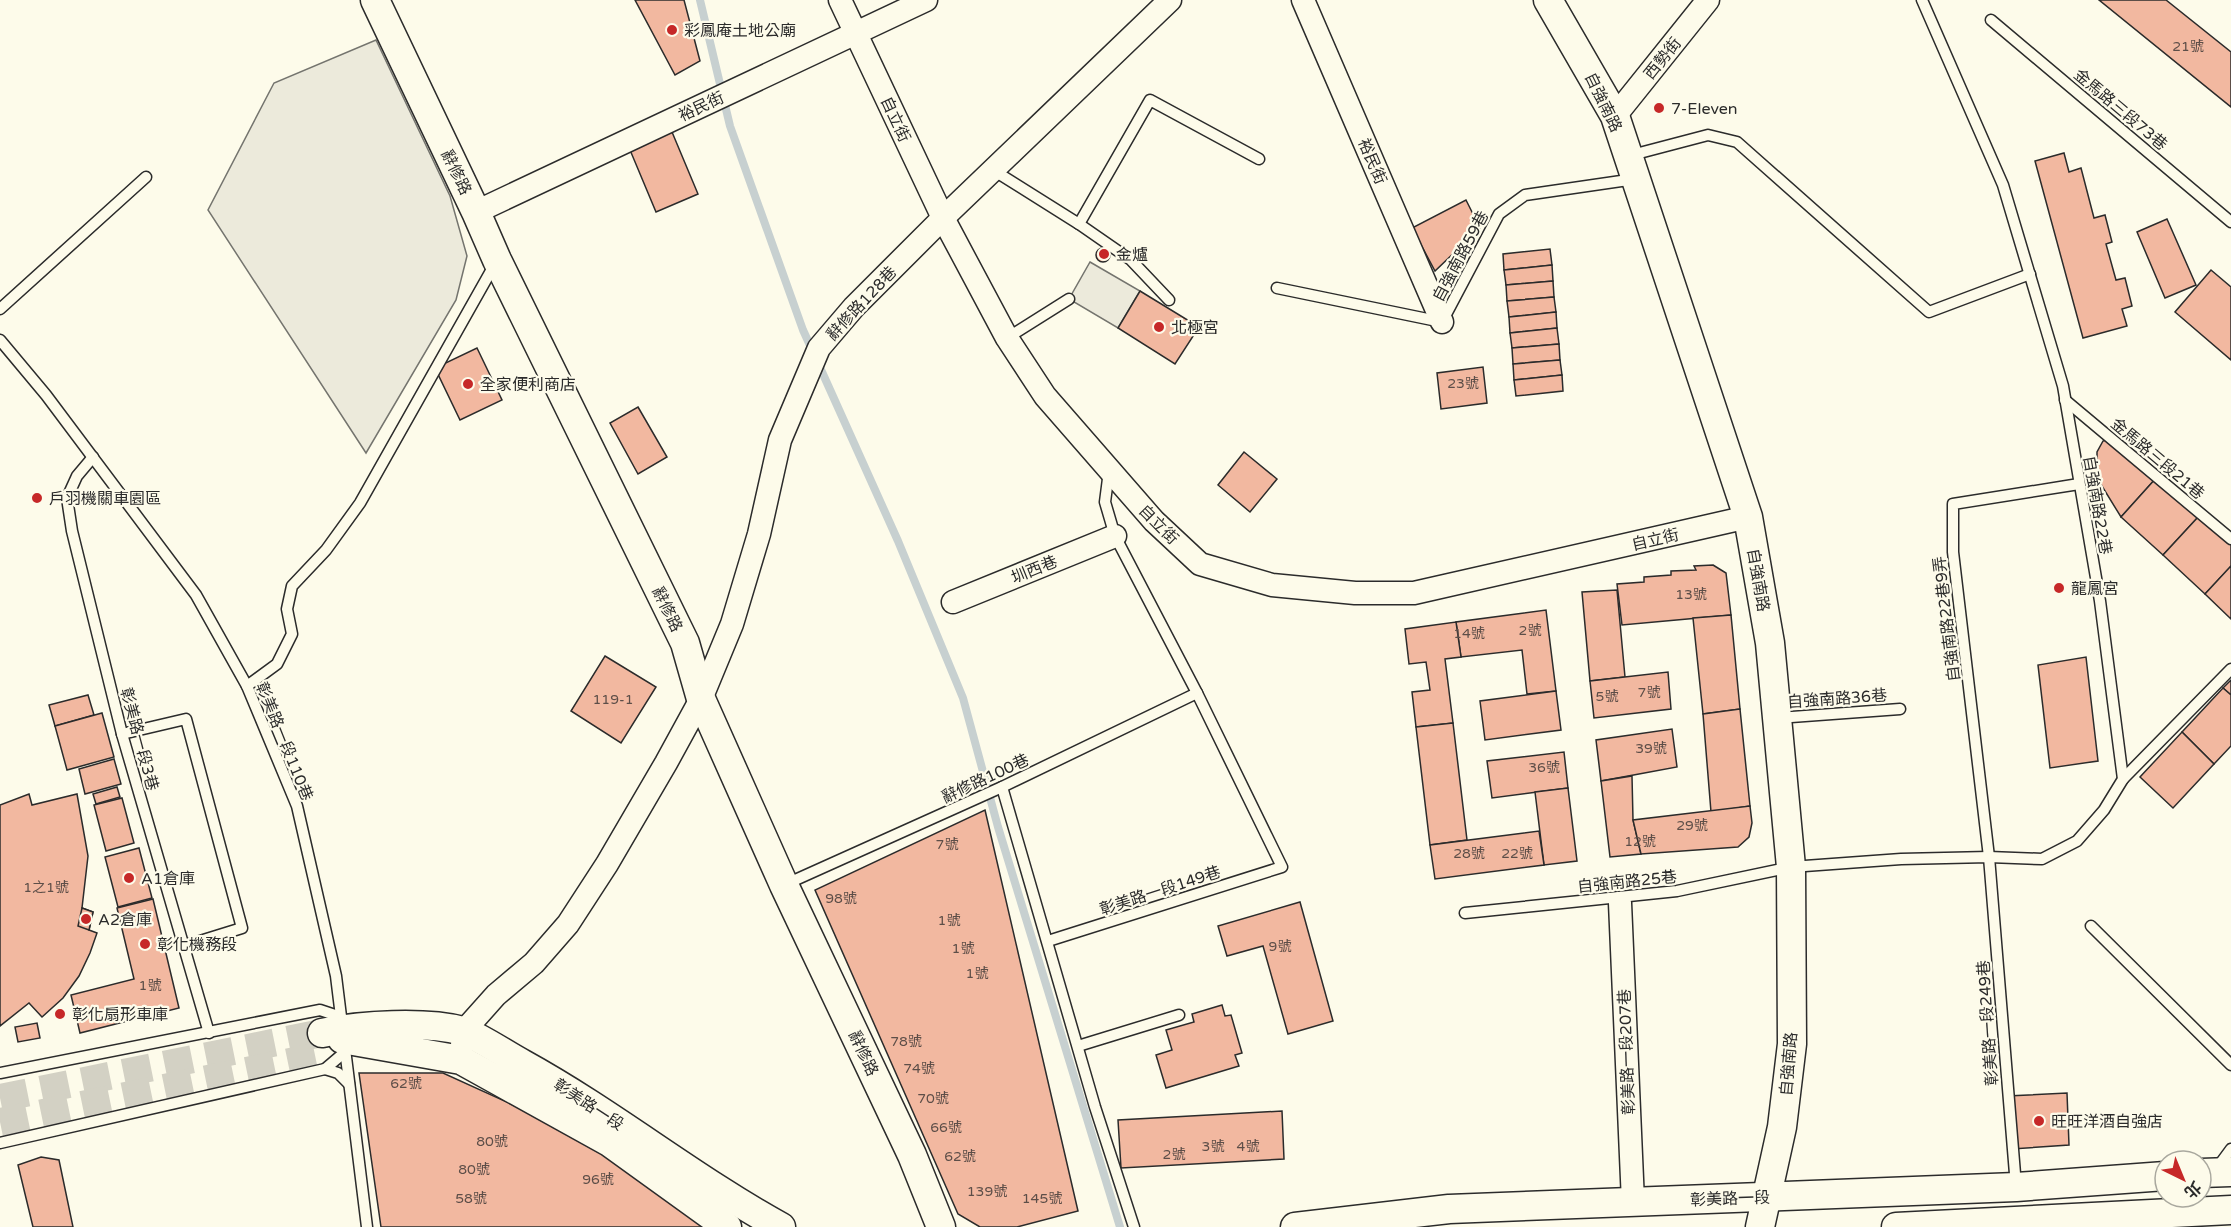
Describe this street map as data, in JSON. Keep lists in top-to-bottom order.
{
  "streets": {
    "street": [
      "西勢街",
      "自強南路",
      "裕民街",
      "自立街",
      "辭修路",
      "辭修路128巷",
      "圳西巷",
      "彰美路一段207巷",
      "彰美路一段"
    ],
    "lane": [
      "金馬路三段73巷",
      "自強南路59巷",
      "金馬路三段21巷",
      "自強南路22巷",
      "自強南路22巷9弄",
      "自強南路36巷",
      "彰美路一段3巷",
      "彰美路一段110巷",
      "辭修路100巷",
      "自強南路25巷",
      "彰美路一段149巷",
      "彰美路一段249巷"
    ]
  },
  "crossings": [
    ["西勢街", "自強南路"],
    ["自強南路", "自立街"],
    ["自強南路", "自強南路59巷"],
    ["自強南路", "自強南路36巷"],
    ["自強南路", "自強南路25巷"],
    ["自強南路", "彰美路一段"],
    ["裕民街", "自立街"],
    ["裕民街", "辭修路"],
    ["裕民街", "自強南路59巷"],
    ["自立街", "辭修路128巷"],
    ["辭修路", "辭修路128巷"],
    ["辭修路", "辭修路100巷"],
    ["自強南路59巷", "自強南路22巷"],
    ["辭修路128巷", "彰美路一段"],
    ["金馬路三段21巷", "自強南路22巷"],
    ["自強南路22巷", "自強南路22巷9弄"],
    ["自強南路22巷9弄", "彰美路一段249巷"],
    ["彰美路一段3巷", "彰美路一段110巷"],
    ["彰美路一段110巷", "彰美路一段"],
    ["辭修路100巷", "彰美路一段149巷"],
    ["彰美路一段249巷", "彰美路一段"],
    ["彰美路一段207巷", "彰美路一段"]
  ],
  "places": [
    "彩鳳庵土地公廟",
    "7-Eleven",
    "金爐",
    "北極宮",
    "全家便利商店",
    "戶羽機關車園區",
    "龍鳳宮",
    "A1倉庫",
    "A2倉庫",
    "彰化機務段",
    "彰化扇形車庫",
    "旺旺洋酒自強店"
  ],
  "house_numbers": [
    "21號",
    "23號",
    "13號",
    "2號",
    "14號",
    "7號",
    "5號",
    "119-1",
    "39號",
    "36號",
    "29號",
    "12號",
    "7號",
    "28號",
    "22號",
    "1之1號",
    "98號",
    "1號",
    "9號",
    "1號",
    "1號",
    "1號",
    "78號",
    "74號",
    "62號",
    "70號",
    "66號",
    "80號",
    "3號",
    "4號",
    "2號",
    "62號",
    "80號",
    "96號",
    "139號",
    "58號",
    "145號"
  ],
  "north": "bottom right"
}
